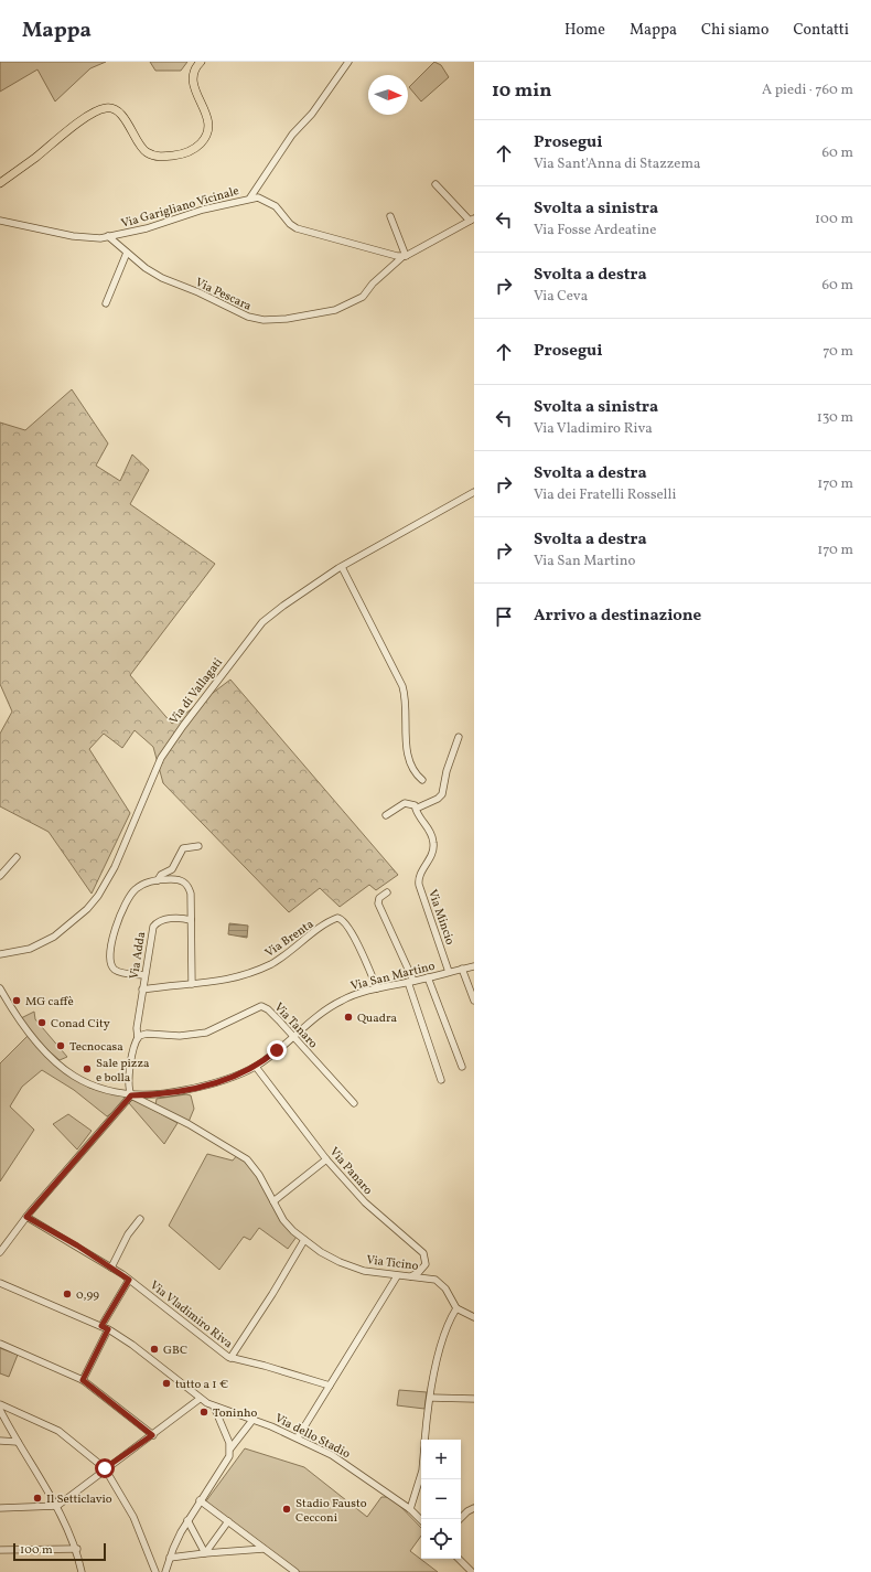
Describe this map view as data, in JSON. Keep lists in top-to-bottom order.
{
  "streets": {
    "street": [
      "Via Garigliano Vicinale",
      "Via Pescara",
      "Via di Vallagati",
      "Via Mincio",
      "Via Brenta",
      "Via Adda",
      "Via San Martino",
      "Via Tanaro",
      "Via Panaro",
      "Via Ticino",
      "Via Vladimiro Riva",
      "Via dello Stadio"
    ]
  },
  "crossings": [
    ["Via Garigliano Vicinale", "Via Pescara"],
    ["Via Mincio", "Via San Martino"],
    ["Via Brenta", "Via Adda"],
    ["Via Brenta", "Via San Martino"],
    ["Via Adda", "Via Tanaro"],
    ["Via San Martino", "Via Tanaro"],
    ["Via San Martino", "Via Panaro"],
    ["Via San Martino", "Via Ticino"],
    ["Via Panaro", "Via Ticino"],
    ["Via Ticino", "Via Vladimiro Riva"]
  ],
  "places": [
    "MG caffè",
    "Quadra",
    "Conad City",
    "Tecnocasa",
    "Sale pizza e bolla",
    "0,99",
    "GBC",
    "tutto a 1 €",
    "Toninho",
    "Il Setticlavio",
    "Stadio Fausto Cecconi"
  ],
  "scale_bar": "100 m",
  "north": "right",
  "page": {
    "header": "Mappa",
    "nav": [
      "Home",
      "Mappa",
      "Chi siamo",
      "Contatti"
    ],
    "heading": ["10 min", "A piedi · 760 m"],
    "list": [
      ["Prosegui", "Via Sant'Anna di Stazzema", "60 m"],
      ["Svolta a sinistra", "Via Fosse Ardeatine", "100 m"],
      ["Svolta a destra", "Via Ceva", "60 m"],
      ["Prosegui", "70 m"],
      ["Svolta a sinistra", "Via Vladimiro Riva", "130 m"],
      ["Svolta a destra", "Via dei Fratelli Rosselli", "170 m"],
      ["Svolta a destra", "Via San Martino", "170 m"],
      "Arrivo a destinazione"
    ],
    "map_buttons": ["+", "−"],
    "scale": "100 m"
  }
}
